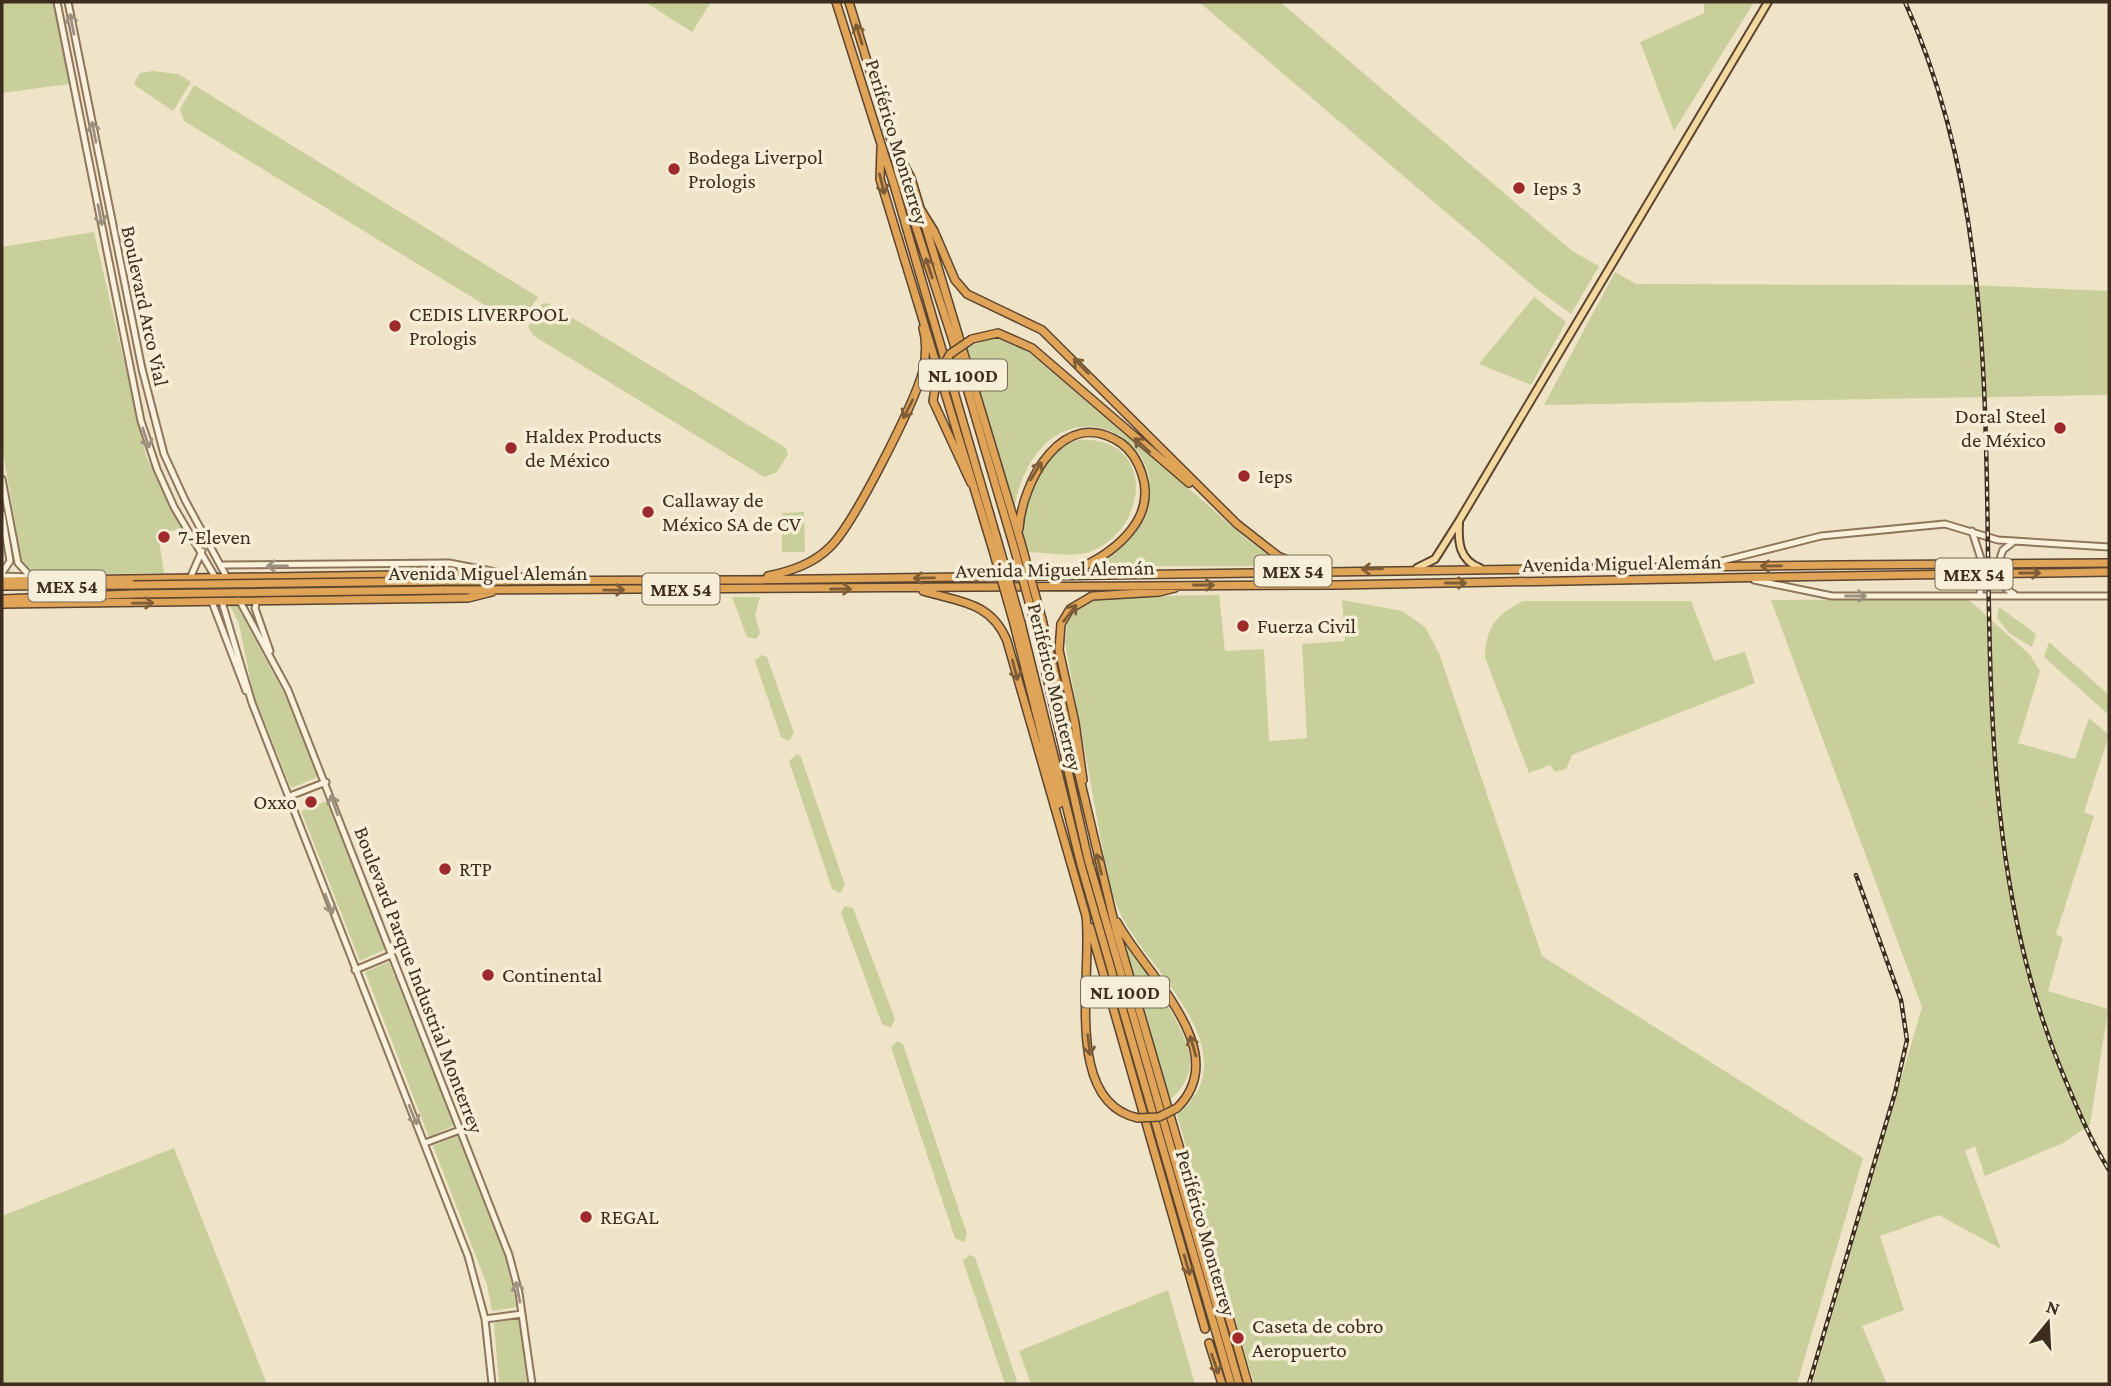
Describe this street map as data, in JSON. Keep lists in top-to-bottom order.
{
  "streets": {
    "highway": [
      "Periférico Monterrey",
      "NL 100D",
      "Avenida Miguel Alemán",
      "MEX 54"
    ],
    "street": ["Boulevard Arco Vial", "Boulevard Parque Industrial Monterrey"]
  },
  "crossings": [
    ["Boulevard Arco Vial", "Boulevard Parque Industrial Monterrey"]
  ],
  "places": [
    "Bodega Liverpol Prologis",
    "Ieps 3",
    "CEDIS LIVERPOOL Prologis",
    "Doral Steel de México",
    "Haldex Products de México",
    "Ieps",
    "Callaway de México SA de CV",
    "7-Eleven",
    "Fuerza Civil",
    "Oxxo",
    "RTP",
    "Continental",
    "REGAL",
    "Caseta de cobro Aeropuerto"
  ],
  "north": "top"
}
